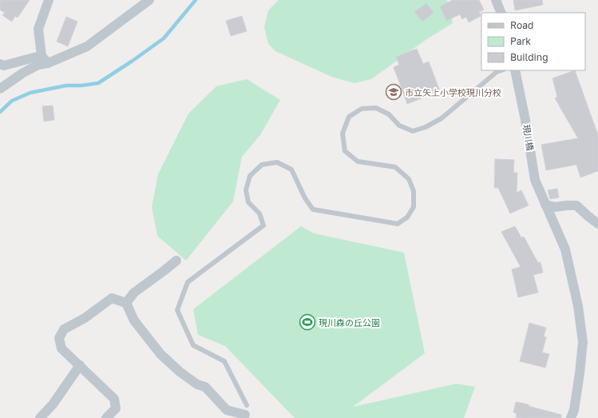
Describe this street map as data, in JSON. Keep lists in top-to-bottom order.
{
  "streets": {
    "street": ["現川橋"]
  },
  "places": {
    "school or university": ["市立矢上小学校現川分校"],
    "sports": ["現川森の丘公園"]
  },
  "legend": ["Road", "Park", "Building"]
}
